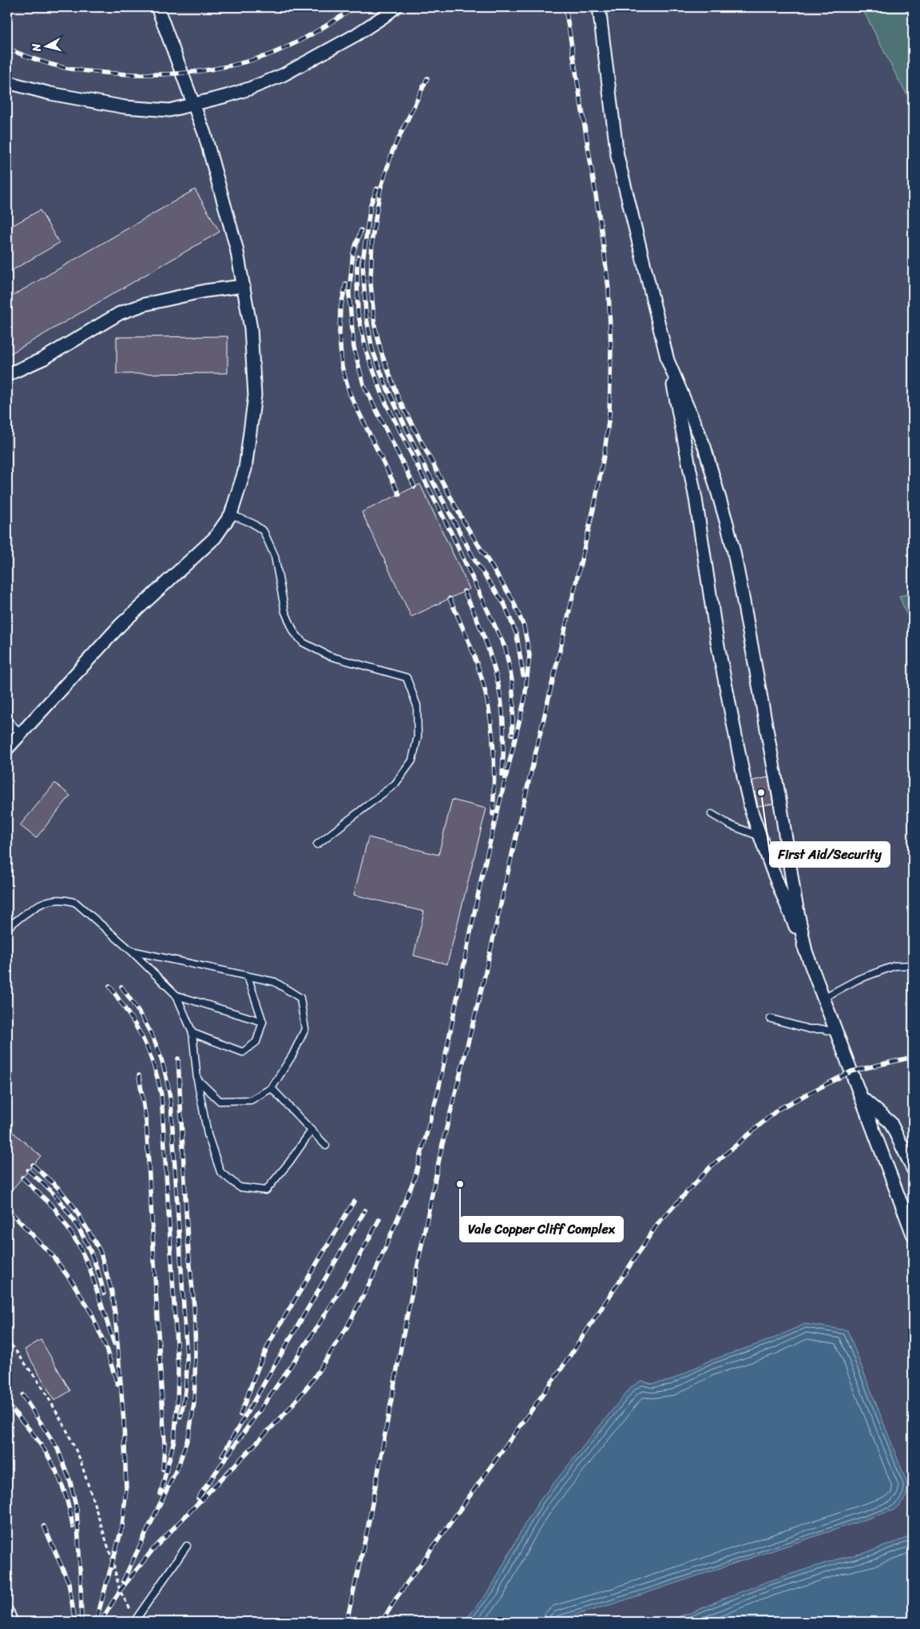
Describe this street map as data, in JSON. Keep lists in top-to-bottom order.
{
  "places": ["First Aid/Security", "Vale Copper Cliff Complex"],
  "north": "left"
}
